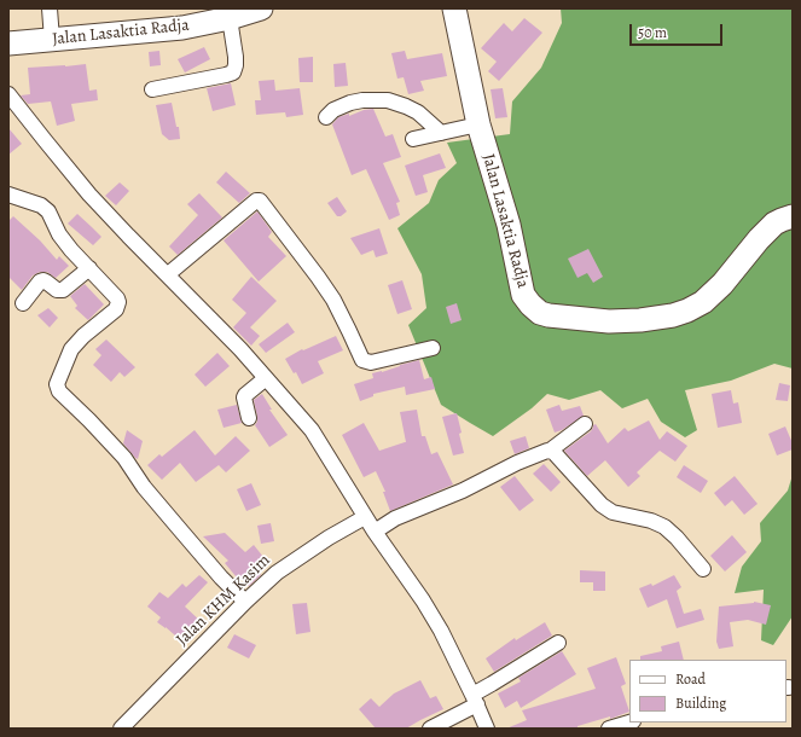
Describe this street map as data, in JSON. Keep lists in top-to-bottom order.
{
  "streets": {
    "highway": ["Jalan Lasaktia Radja"],
    "street": ["Jalan KHM Kasim"]
  },
  "legend": ["Road", "Building"],
  "scale_bar": "50 m"
}
